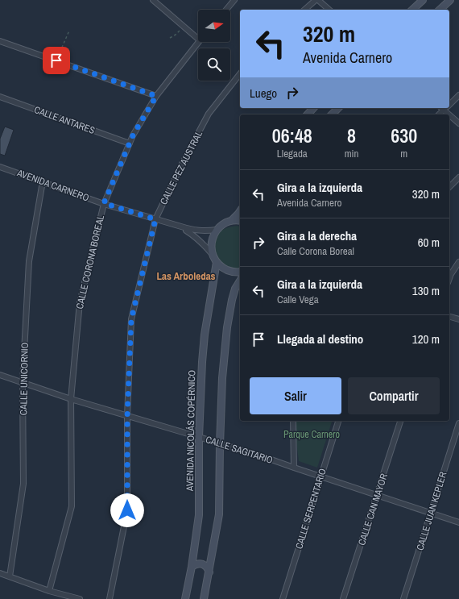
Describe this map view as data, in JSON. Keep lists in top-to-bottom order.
{
  "streets": {
    "main road": ["AVENIDA NICOLÁS COPÉRNICO"],
    "street": [
      "CALLE ANTARES",
      "CALLE PEZ AUSTRAL",
      "AVENIDA CARNERO",
      "CALLE CORONA BOREAL",
      "CALLE UNICORNIO",
      "CALLE SAGITARIO",
      "CALLE SERPENTARIO",
      "CALLE CAN MAYOR",
      "CALLE JUAN KEPLER"
    ]
  },
  "crossings": [
    ["CALLE ANTARES", "CALLE CORONA BOREAL"],
    ["CALLE PEZ AUSTRAL", "AVENIDA CARNERO"],
    ["CALLE PEZ AUSTRAL", "CALLE SAGITARIO"],
    ["AVENIDA CARNERO", "CALLE CORONA BOREAL"],
    ["AVENIDA CARNERO", "CALLE UNICORNIO"],
    ["CALLE CORONA BOREAL", "CALLE SAGITARIO"],
    ["CALLE UNICORNIO", "CALLE SAGITARIO"],
    ["AVENIDA NICOLÁS COPÉRNICO", "CALLE SAGITARIO"],
    ["CALLE SAGITARIO", "CALLE SERPENTARIO"],
    ["CALLE SAGITARIO", "CALLE CAN MAYOR"],
    ["CALLE SAGITARIO", "CALLE JUAN KEPLER"]
  ],
  "districts": ["Las Arboledas"],
  "parks": ["Parque Carnero"],
  "north": "right",
  "page": {
    "turn": ["320 m", "Avenida Carnero"],
    "then": "Luego",
    "eta": [
      "06:48",
      "Llegada",
      "8",
      "min",
      "630",
      "m"
    ],
    "list": [
      {
        "name": "Gira a la izquierda",
        "note": "Avenida Carnero",
        "value": "320 m"
      },
      {
        "name": "Gira a la derecha",
        "note": "Calle Corona Boreal",
        "value": "60 m"
      },
      {
        "name": "Gira a la izquierda",
        "note": "Calle Vega",
        "value": "130 m"
      },
      {
        "name": "Llegada al destino",
        "value": "120 m"
      }
    ],
    "buttons": ["Salir", "Compartir"]
  }
}
